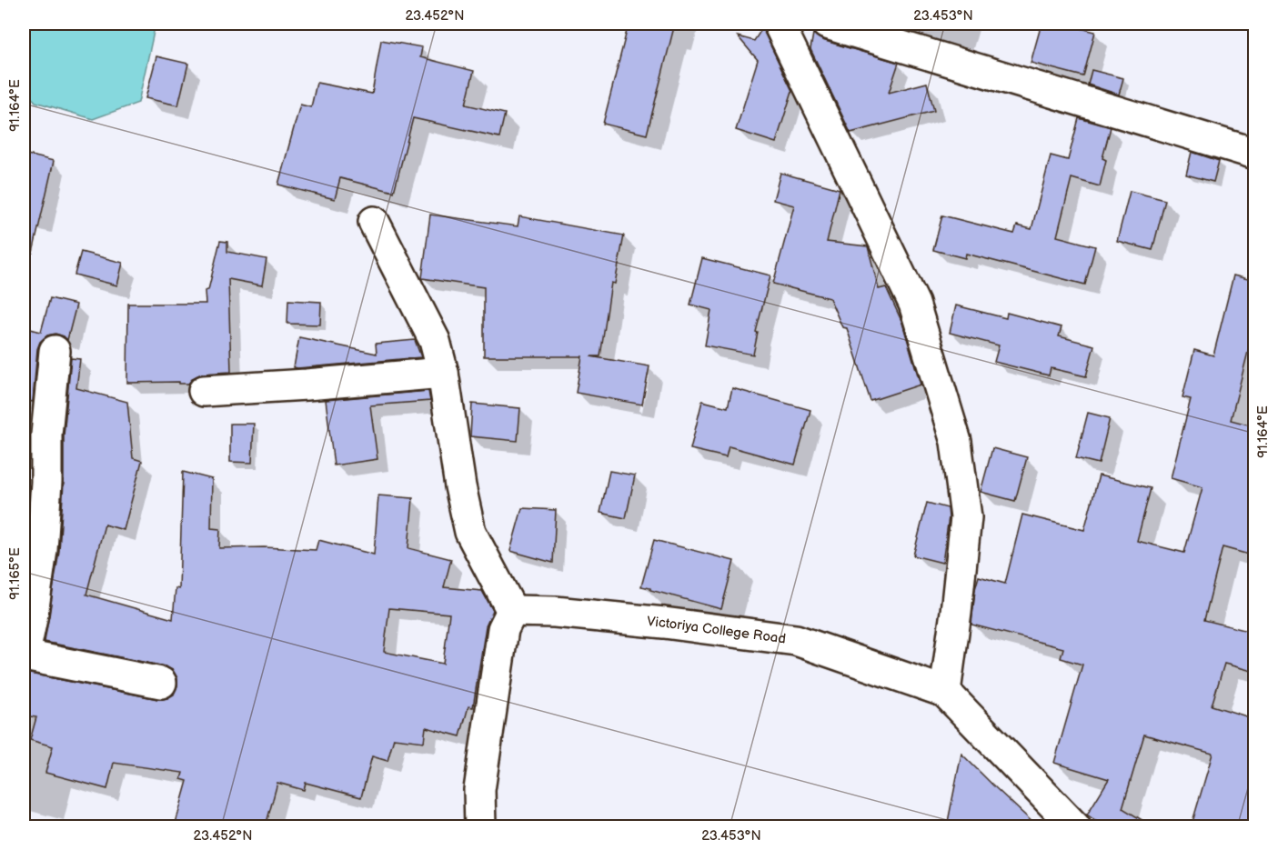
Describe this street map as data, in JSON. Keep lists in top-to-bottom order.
{
  "streets": {
    "street": ["Victoriya College Road"]
  },
  "coordinates": [
    "23.452°N",
    "23.453°N",
    "91.164°E",
    "91.165°E"
  ]
}
